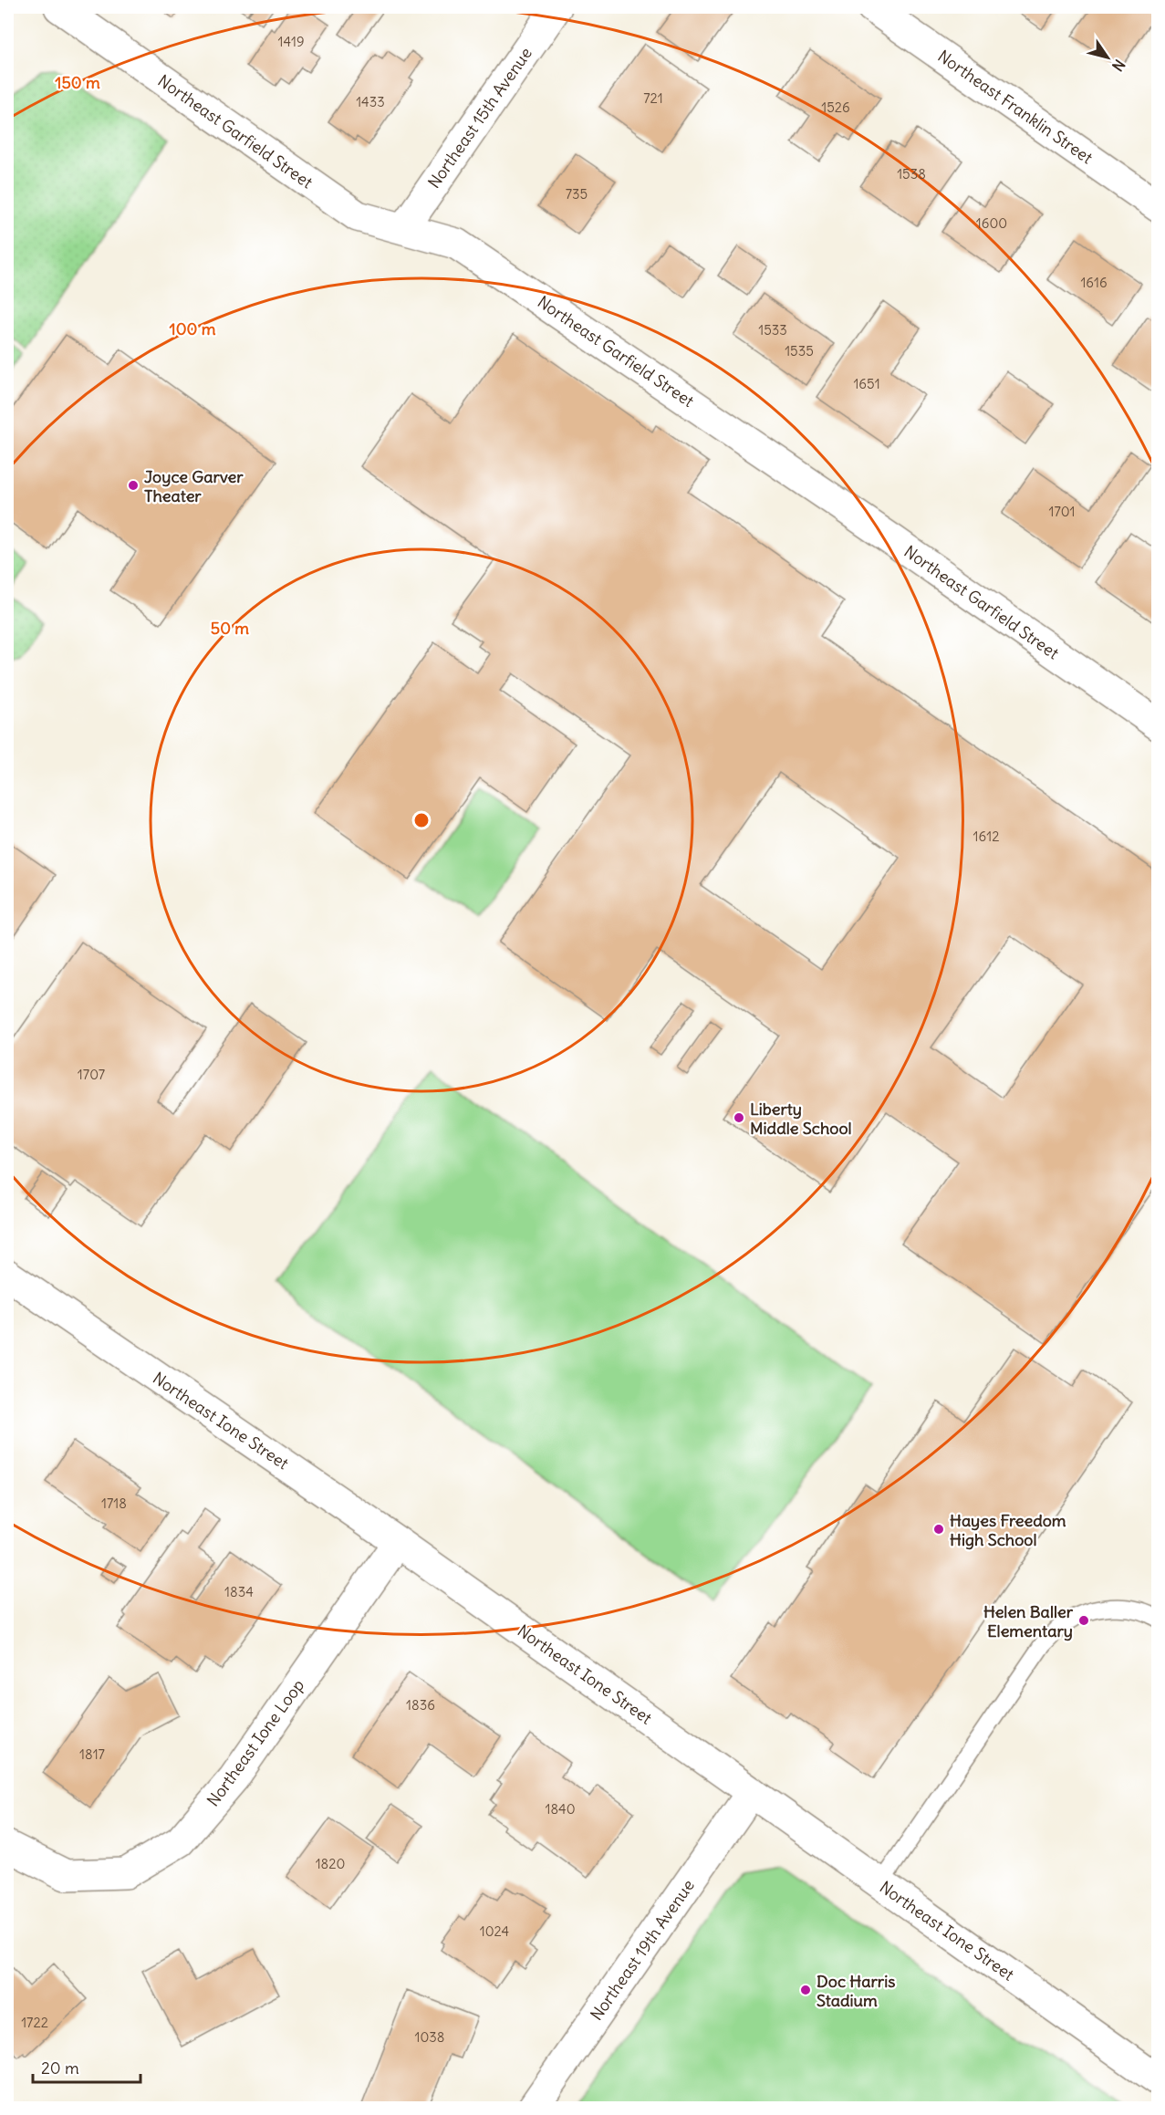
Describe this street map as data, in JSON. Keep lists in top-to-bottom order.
{
  "streets": {
    "street": [
      "Northeast Franklin Street",
      "Northeast 15th Avenue",
      "Northeast Garfield Street",
      "Northeast Ione Street",
      "Northeast Ione Loop",
      "Northeast 19th Avenue"
    ]
  },
  "crossings": [
    ["Northeast 15th Avenue", "Northeast Garfield Street"],
    ["Northeast Ione Street", "Northeast Ione Loop"],
    ["Northeast Ione Street", "Northeast 19th Avenue"]
  ],
  "places": [
    "Joyce Garver Theater",
    "Liberty Middle School",
    "Hayes Freedom High School",
    "Helen Baller Elementary",
    "Doc Harris Stadium"
  ],
  "house_numbers": [
    "1419",
    "721",
    "1433",
    "1526",
    "1538",
    "735",
    "1600",
    "1616",
    "1533",
    "1535",
    "1651",
    "1701",
    "1612",
    "1707",
    "1718",
    "1834",
    "1836",
    "1817",
    "1840",
    "1820",
    "1024",
    "1722",
    "1038"
  ],
  "scale_bar": "20 m",
  "north": "bottom right",
  "rings": ["150 m", "100 m", "50 m"]
}
